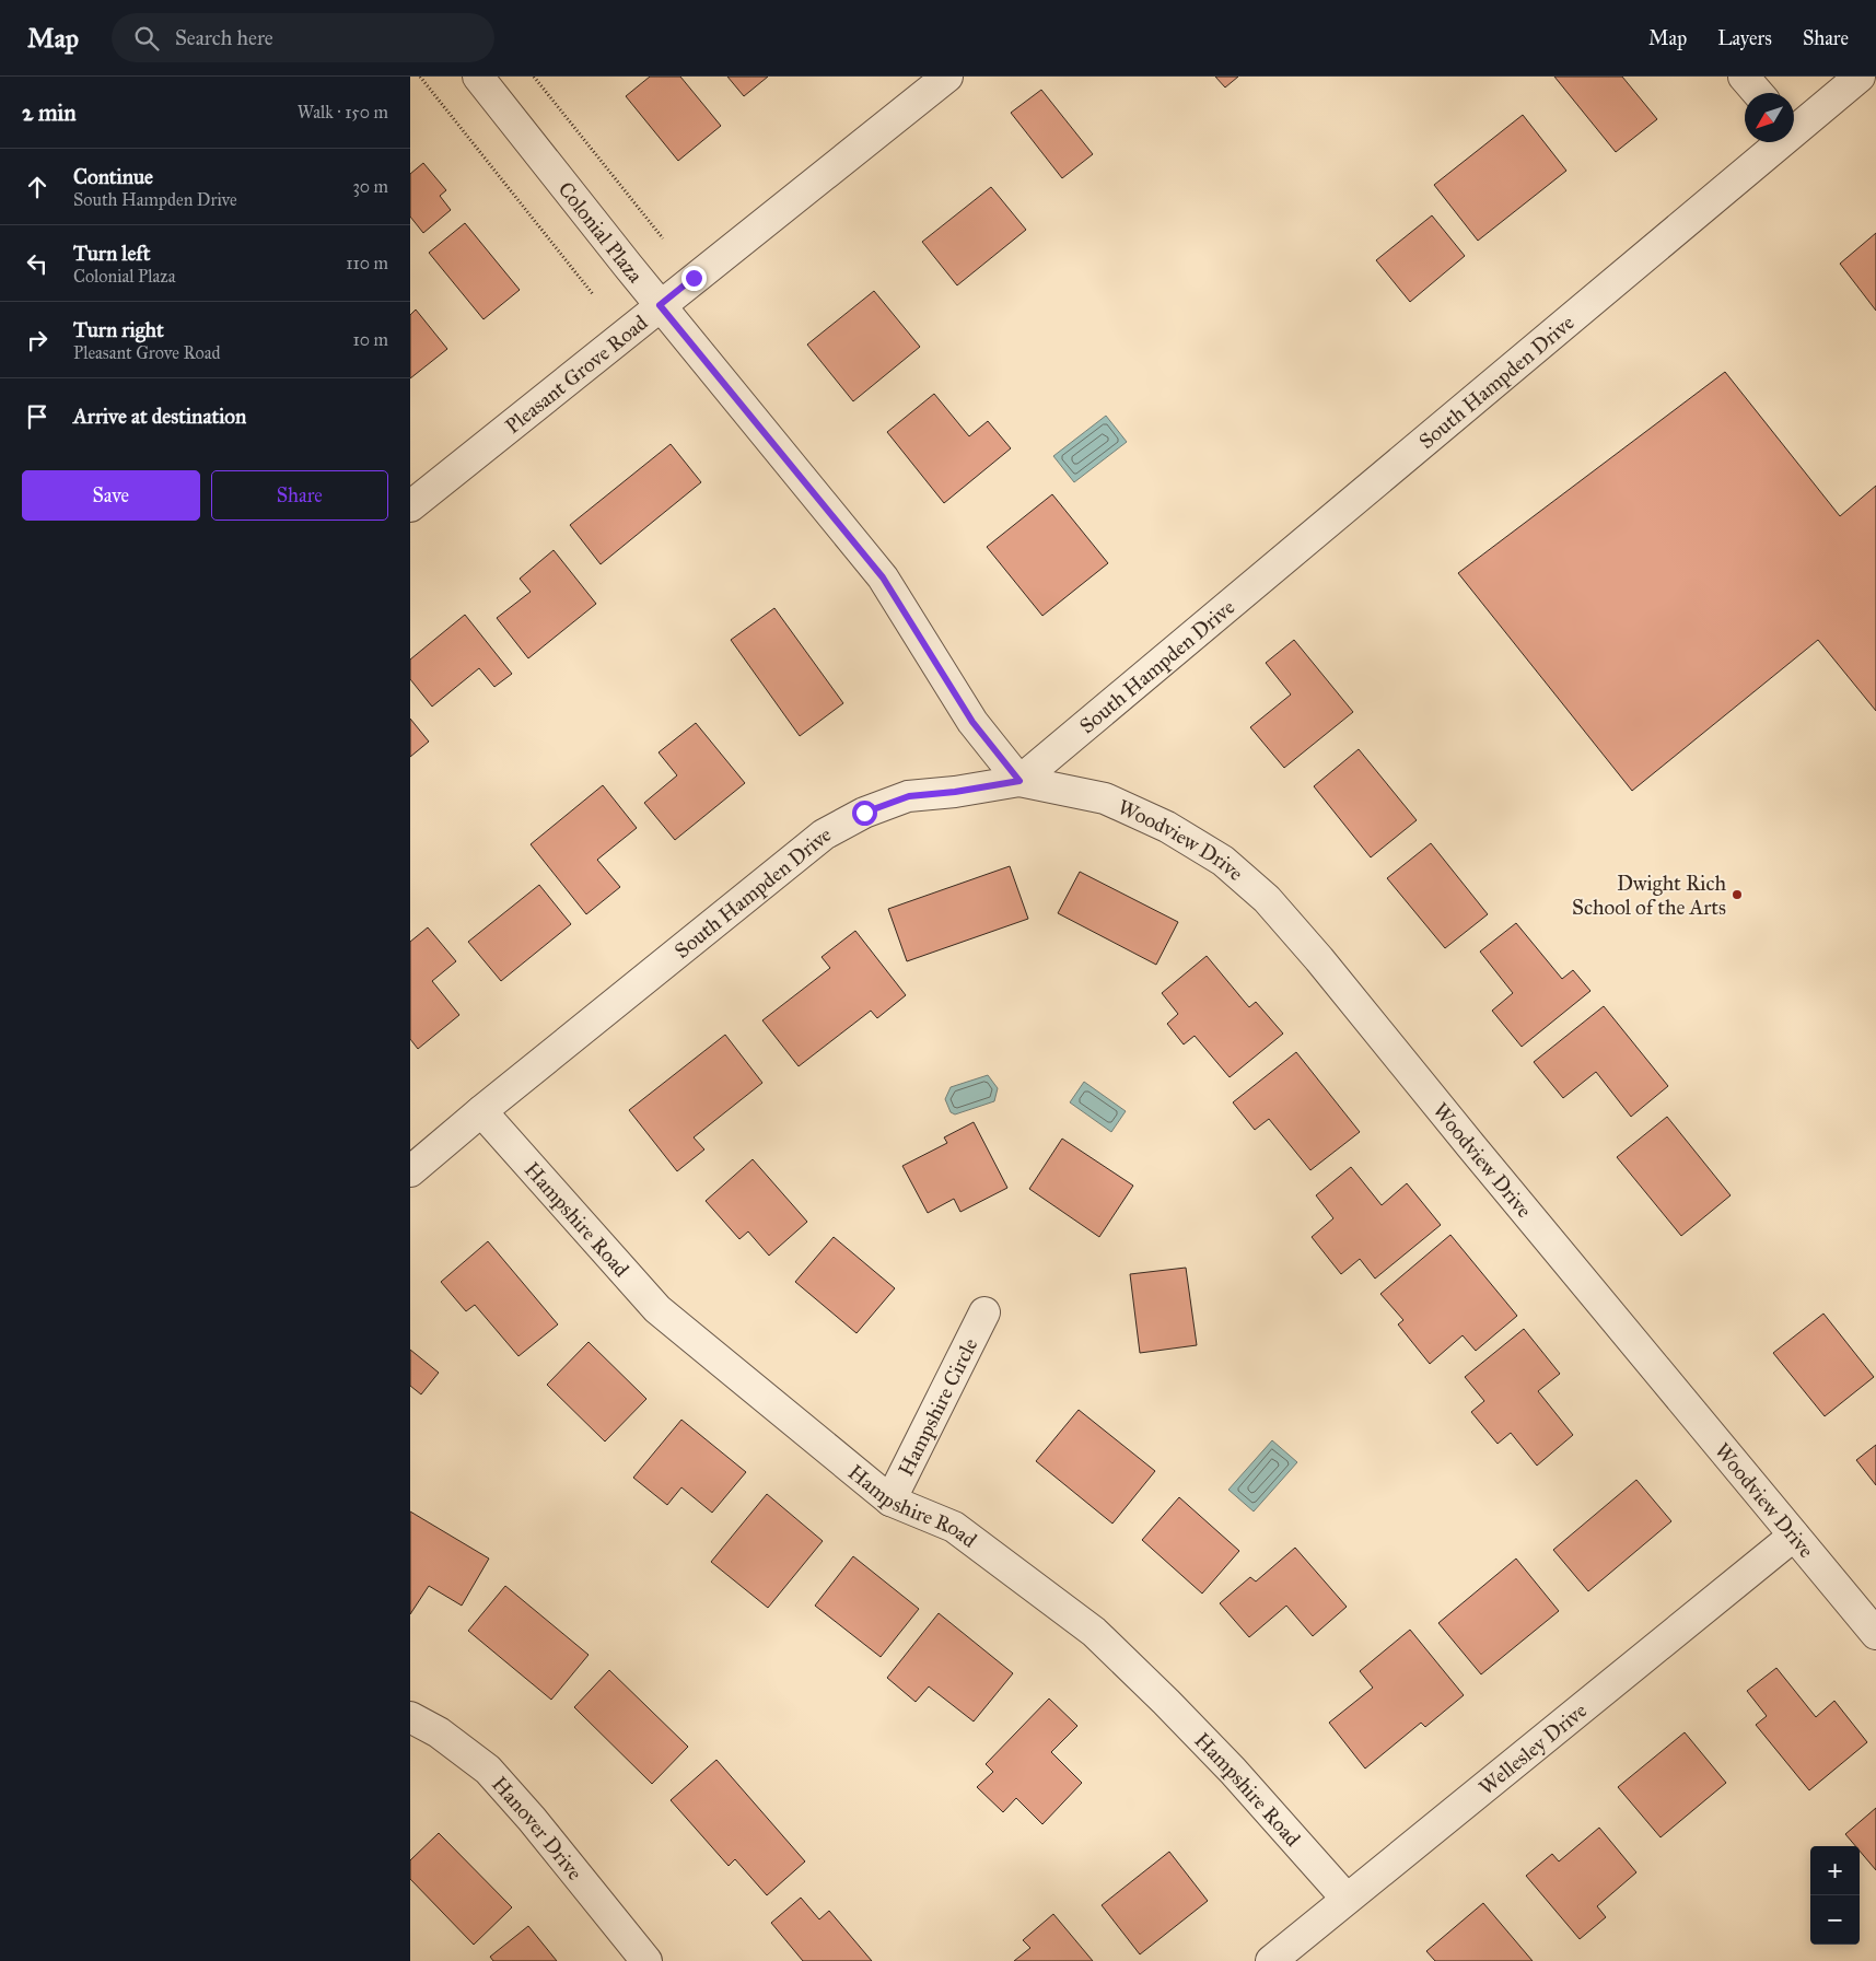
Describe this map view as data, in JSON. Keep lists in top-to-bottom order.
{
  "streets": {
    "street": [
      "Colonial Plaza",
      "Pleasant Grove Road",
      "South Hampden Drive",
      "Woodview Drive",
      "Hampshire Road",
      "Hampshire Circle",
      "Wellesley Drive",
      "Hanover Drive"
    ]
  },
  "crossings": [
    ["Colonial Plaza", "Pleasant Grove Road"],
    ["Colonial Plaza", "South Hampden Drive"],
    ["Colonial Plaza", "Woodview Drive"],
    ["South Hampden Drive", "Woodview Drive"],
    ["South Hampden Drive", "Hampshire Road"],
    ["Woodview Drive", "Wellesley Drive"],
    ["Hampshire Road", "Hampshire Circle"],
    ["Hampshire Road", "Wellesley Drive"]
  ],
  "places": ["Dwight Rich School of the Arts"],
  "north": "bottom left",
  "page": {
    "header": "Map",
    "search": "Search here",
    "nav": ["Map", "Layers", "Share"],
    "heading": ["2 min", "Walk · 150 m"],
    "list": [
      ["Continue", "South Hampden Drive", "30 m"],
      ["Turn left", "Colonial Plaza", "110 m"],
      ["Turn right", "Pleasant Grove Road", "10 m"],
      "Arrive at destination"
    ],
    "buttons": ["Save", "Share"],
    "map_buttons": ["+", "−"]
  }
}
